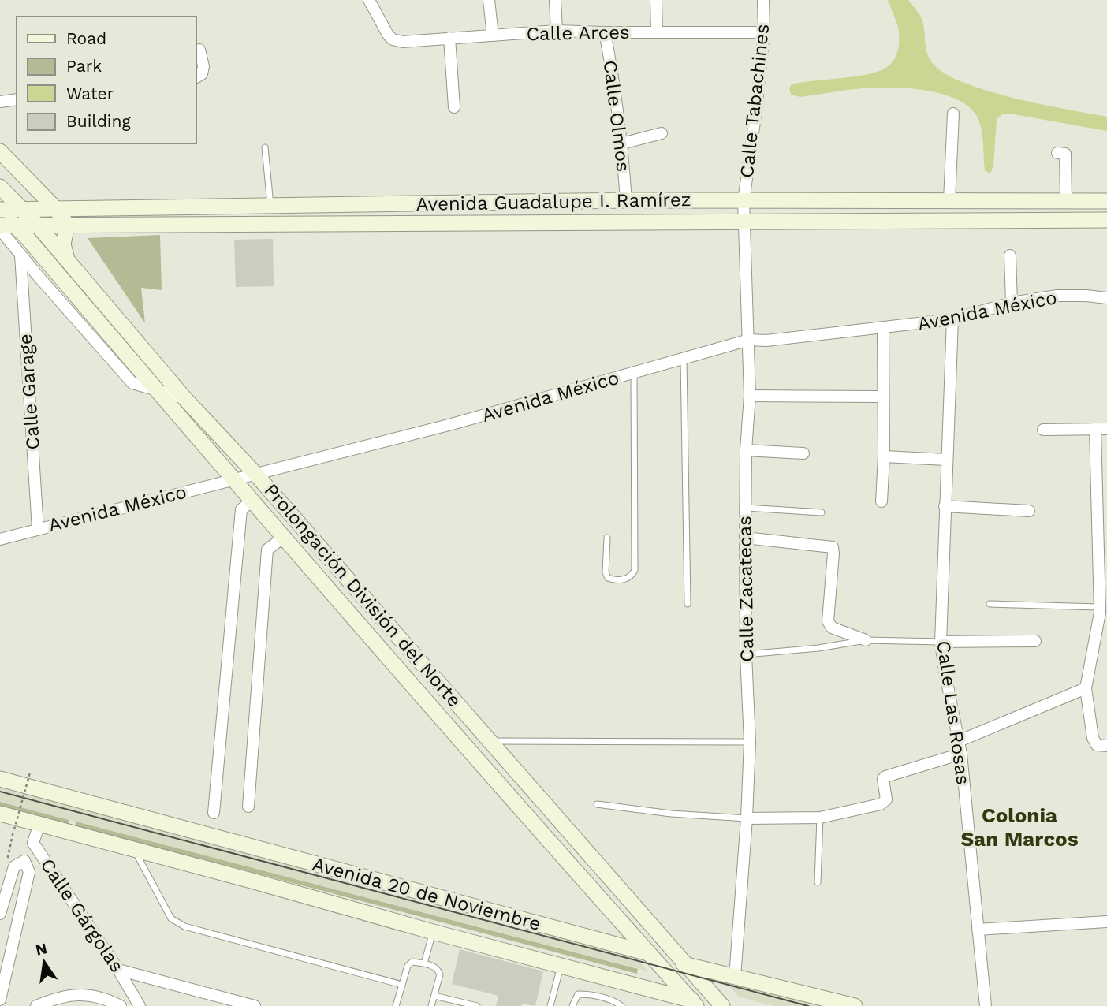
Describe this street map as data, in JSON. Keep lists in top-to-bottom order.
{
  "streets": {
    "main road": ["Avenida Guadalupe I. Ramírez", "Prolongación División del Norte", "Avenida 20 de Noviembre"],
    "street": [
      "Calle Arces",
      "Calle Tabachines",
      "Calle Olmos",
      "Avenida México",
      "Calle Garage",
      "Calle Zacatecas",
      "Calle Las Rosas",
      "Calle Gárgolas"
    ]
  },
  "crossings": [
    ["Calle Arces", "Calle Tabachines"],
    ["Calle Arces", "Calle Olmos"],
    ["Calle Tabachines", "Avenida Guadalupe I. Ramírez"],
    ["Calle Tabachines", "Calle Zacatecas"],
    ["Calle Olmos", "Avenida Guadalupe I. Ramírez"],
    ["Avenida Guadalupe I. Ramírez", "Calle Zacatecas"],
    ["Avenida Guadalupe I. Ramírez", "Prolongación División del Norte"],
    ["Avenida México", "Calle Garage"],
    ["Avenida México", "Calle Zacatecas"],
    ["Avenida México", "Prolongación División del Norte"],
    ["Avenida México", "Calle Las Rosas"],
    ["Calle Zacatecas", "Avenida 20 de Noviembre"],
    ["Prolongación División del Norte", "Avenida 20 de Noviembre"],
    ["Avenida 20 de Noviembre", "Calle Gárgolas"]
  ],
  "districts": ["Colonia San Marcos"],
  "legend": [
    "Road",
    "Park",
    "Water",
    "Building"
  ],
  "north": "top"
}
